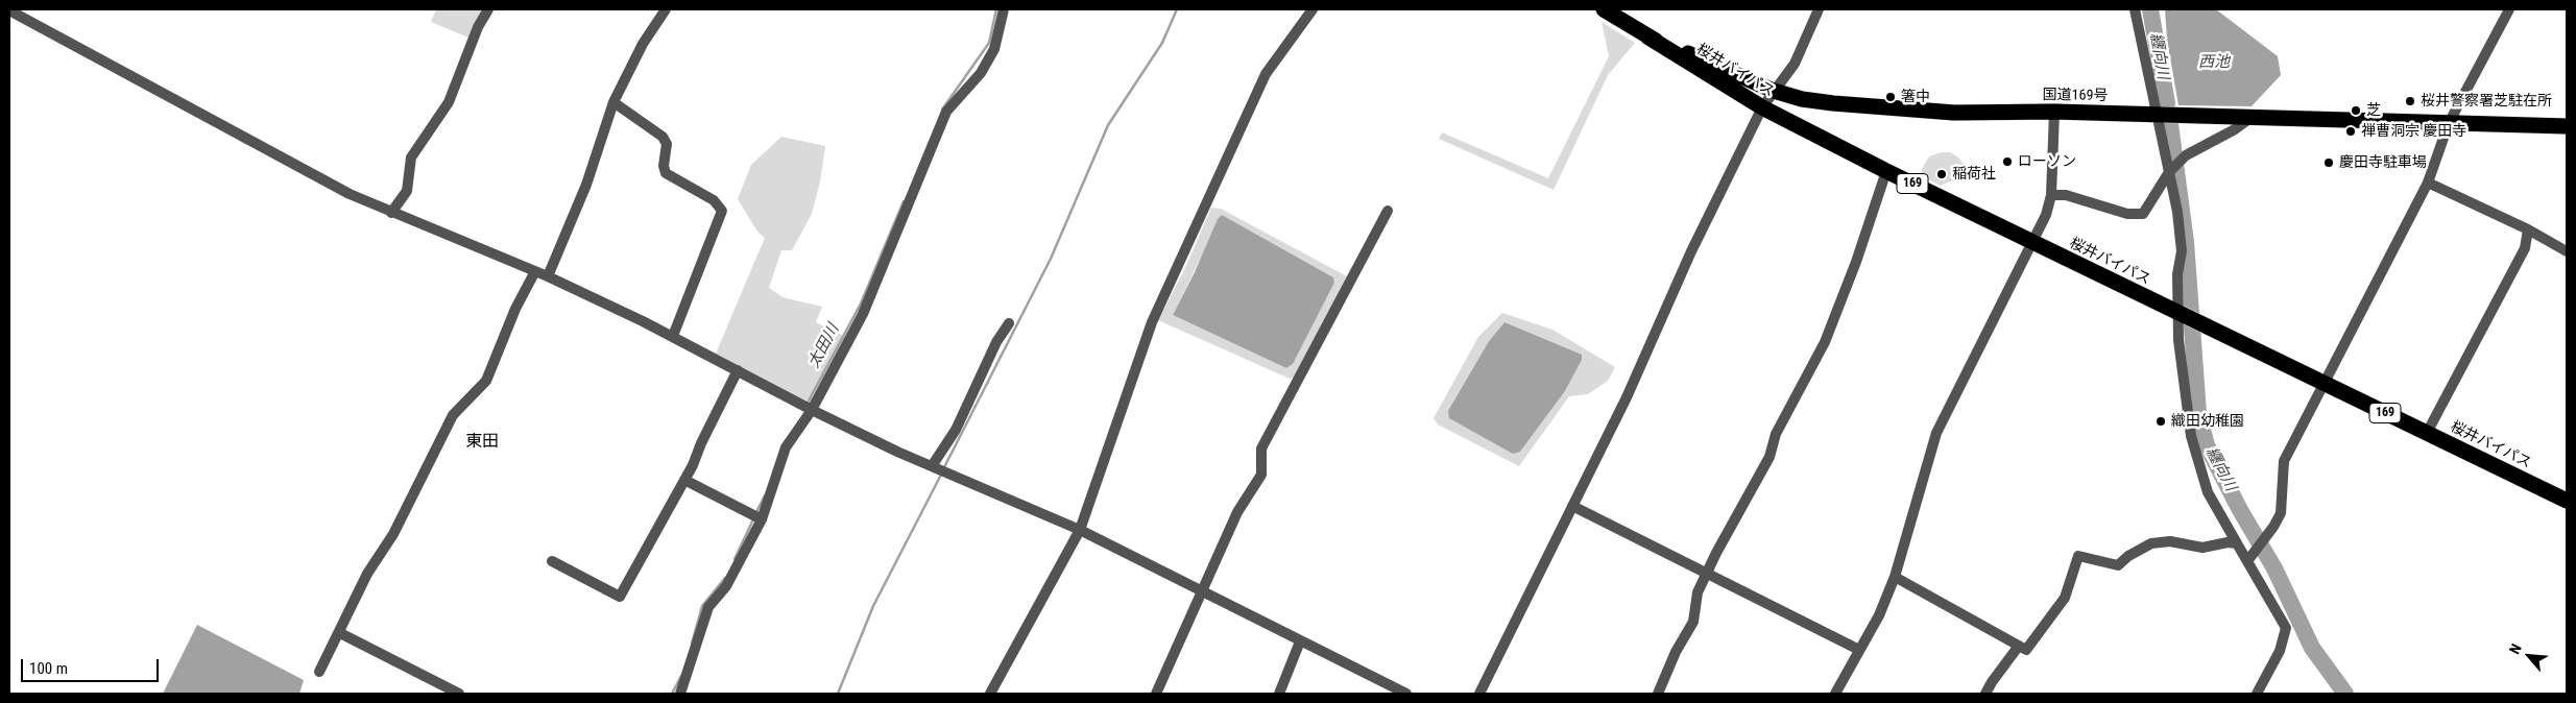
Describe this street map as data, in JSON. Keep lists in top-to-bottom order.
{
  "streets": {
    "highway": ["桜井バイパス", "国道169号", "169"]
  },
  "crossings": [
    ["桜井バイパス", "国道169号"]
  ],
  "districts": ["東田"],
  "water": ["纒向川", "西池", "太田川"],
  "places": [
    "箸中",
    "桜井警察署芝駐在所",
    "芝",
    "禅曹洞宗 慶田寺",
    "ローソン",
    "慶田寺駐車場",
    "稲荷社",
    "織田幼稚園"
  ],
  "scale_bar": "100 m",
  "north": "top left"
}
